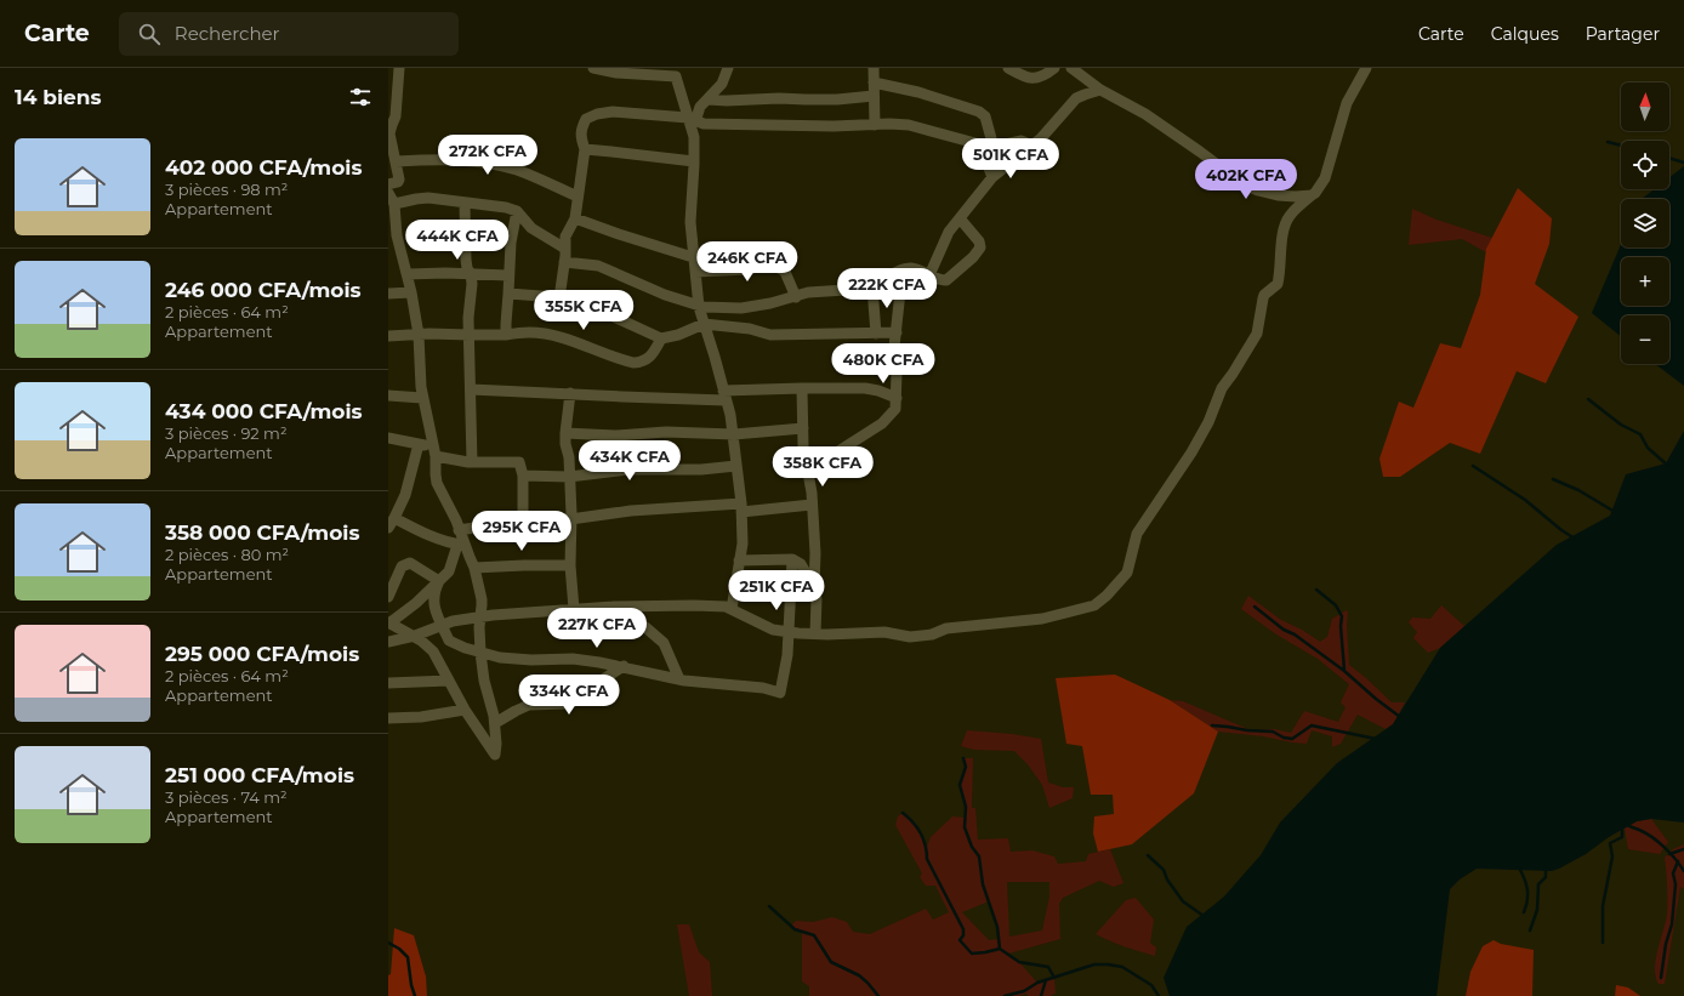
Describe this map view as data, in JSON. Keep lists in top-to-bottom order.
{
  "north": "top",
  "page": {
    "header": "Carte",
    "search": "Rechercher",
    "nav": ["Carte", "Calques", "Partager"],
    "heading": "14 biens",
    "map_buttons": ["+", "−"],
    "list": [
      {
        "name": "402 000 CFA/mois",
        "note": "3 pièces · 98 m² · Appartement"
      },
      {
        "name": "246 000 CFA/mois",
        "note": "2 pièces · 64 m² · Appartement"
      },
      {
        "name": "434 000 CFA/mois",
        "note": "3 pièces · 92 m² · Appartement"
      },
      {
        "name": "358 000 CFA/mois",
        "note": "2 pièces · 80 m² · Appartement"
      },
      {
        "name": "295 000 CFA/mois",
        "note": "2 pièces · 64 m² · Appartement"
      },
      {
        "name": "251 000 CFA/mois",
        "note": "3 pièces · 74 m² · Appartement"
      }
    ],
    "price": [
      "272K CFA",
      "501K CFA",
      "402K CFA",
      "444K CFA",
      "246K CFA",
      "222K CFA",
      "355K CFA",
      "480K CFA",
      "434K CFA",
      "358K CFA",
      "295K CFA",
      "251K CFA",
      "227K CFA",
      "334K CFA"
    ]
  }
}
